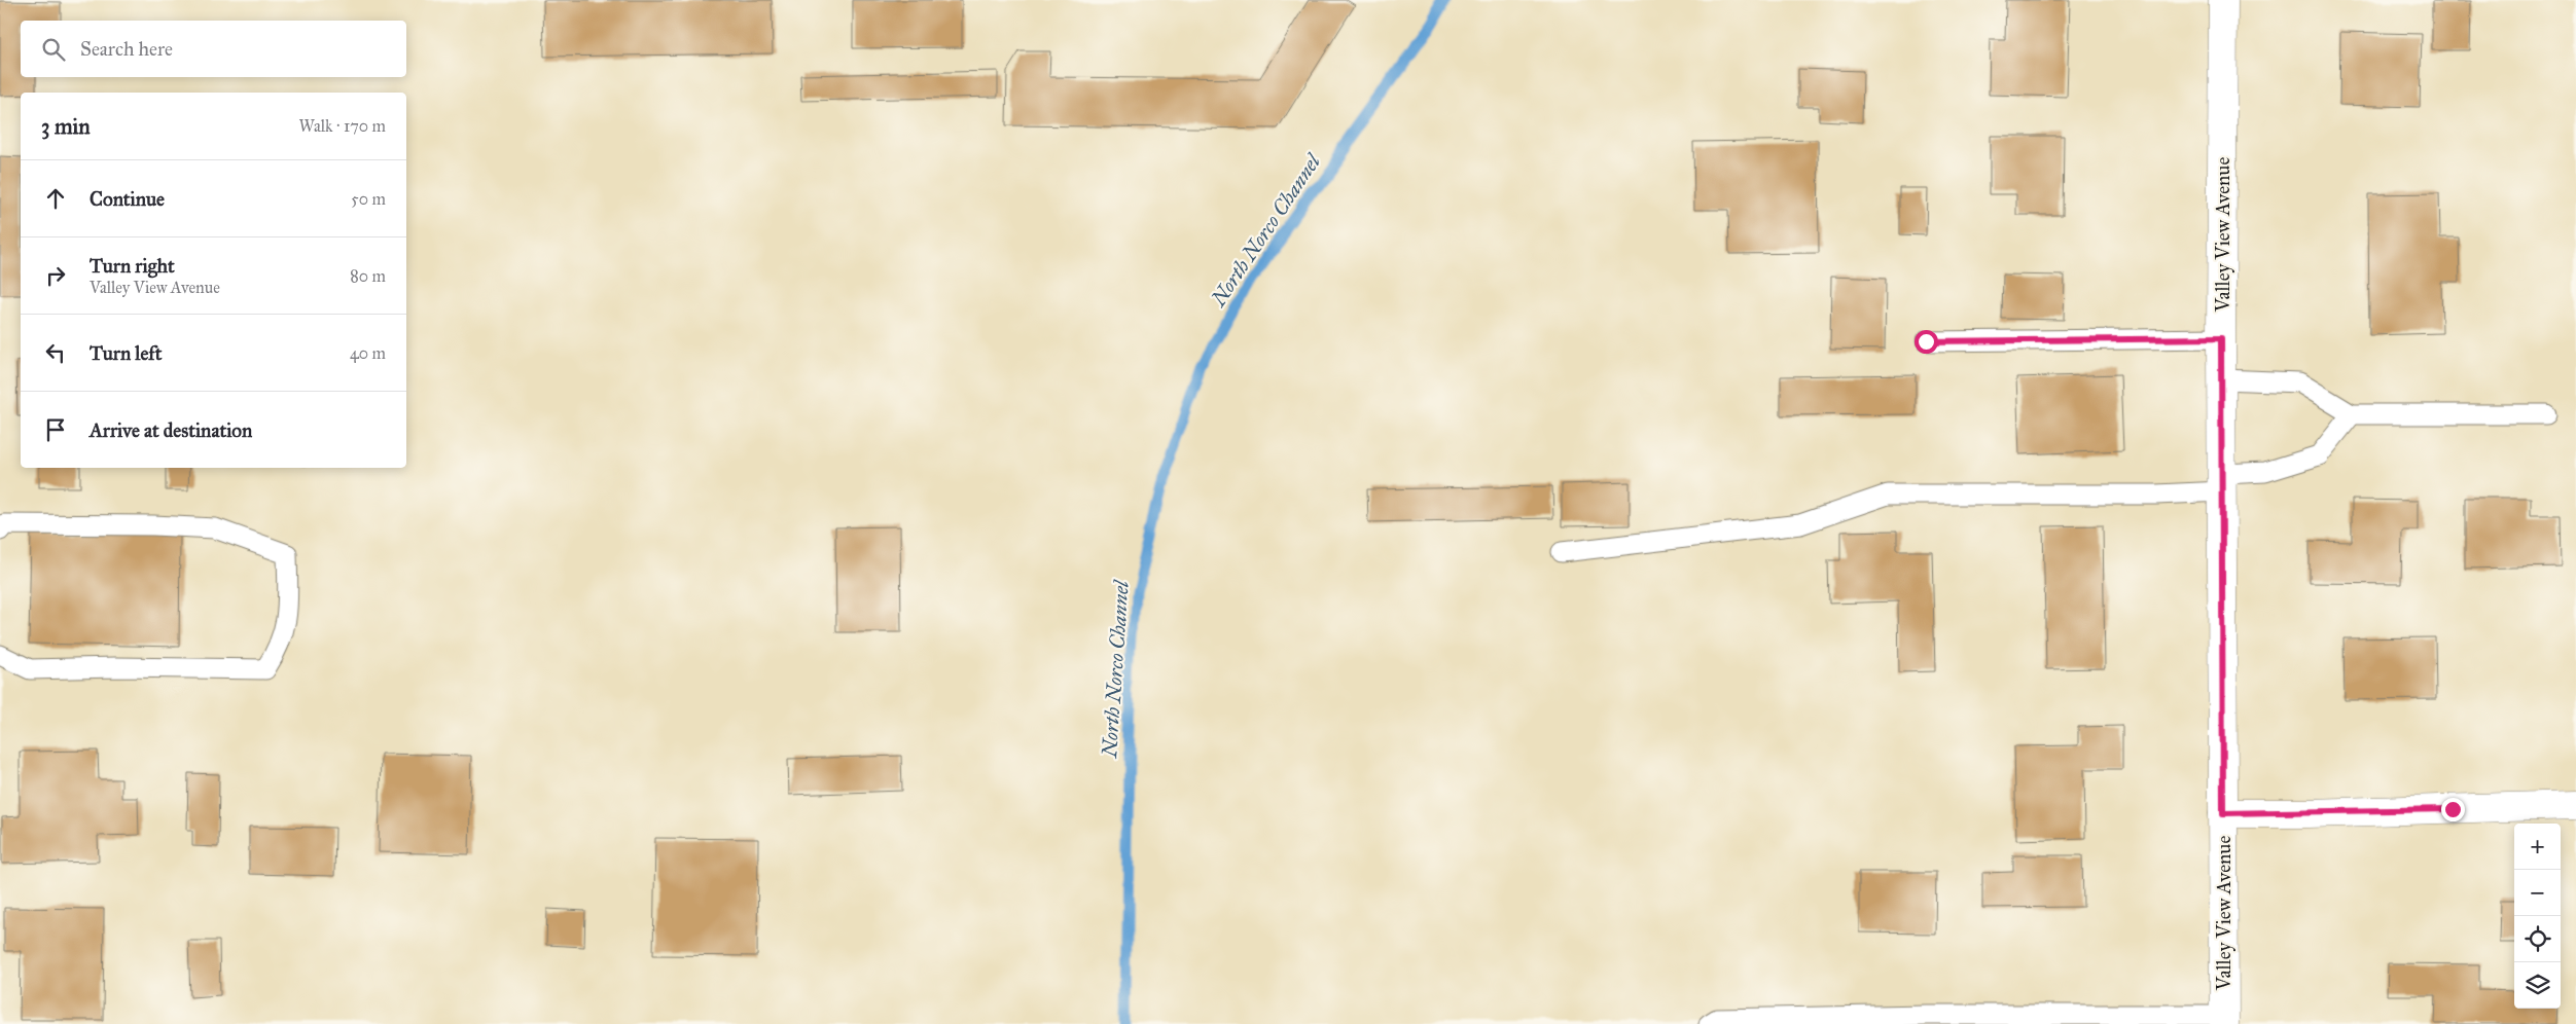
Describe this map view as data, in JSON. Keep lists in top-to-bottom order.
{
  "streets": {
    "street": ["Valley View Avenue"]
  },
  "water": ["North Norco Channel"],
  "page": {
    "search": "Search here",
    "heading": ["3 min", "Walk · 170 m"],
    "list": [
      ["Continue", "50 m"],
      ["Turn right", "Valley View Avenue", "80 m"],
      ["Turn left", "40 m"],
      "Arrive at destination"
    ],
    "map_buttons": ["+", "−"]
  }
}
